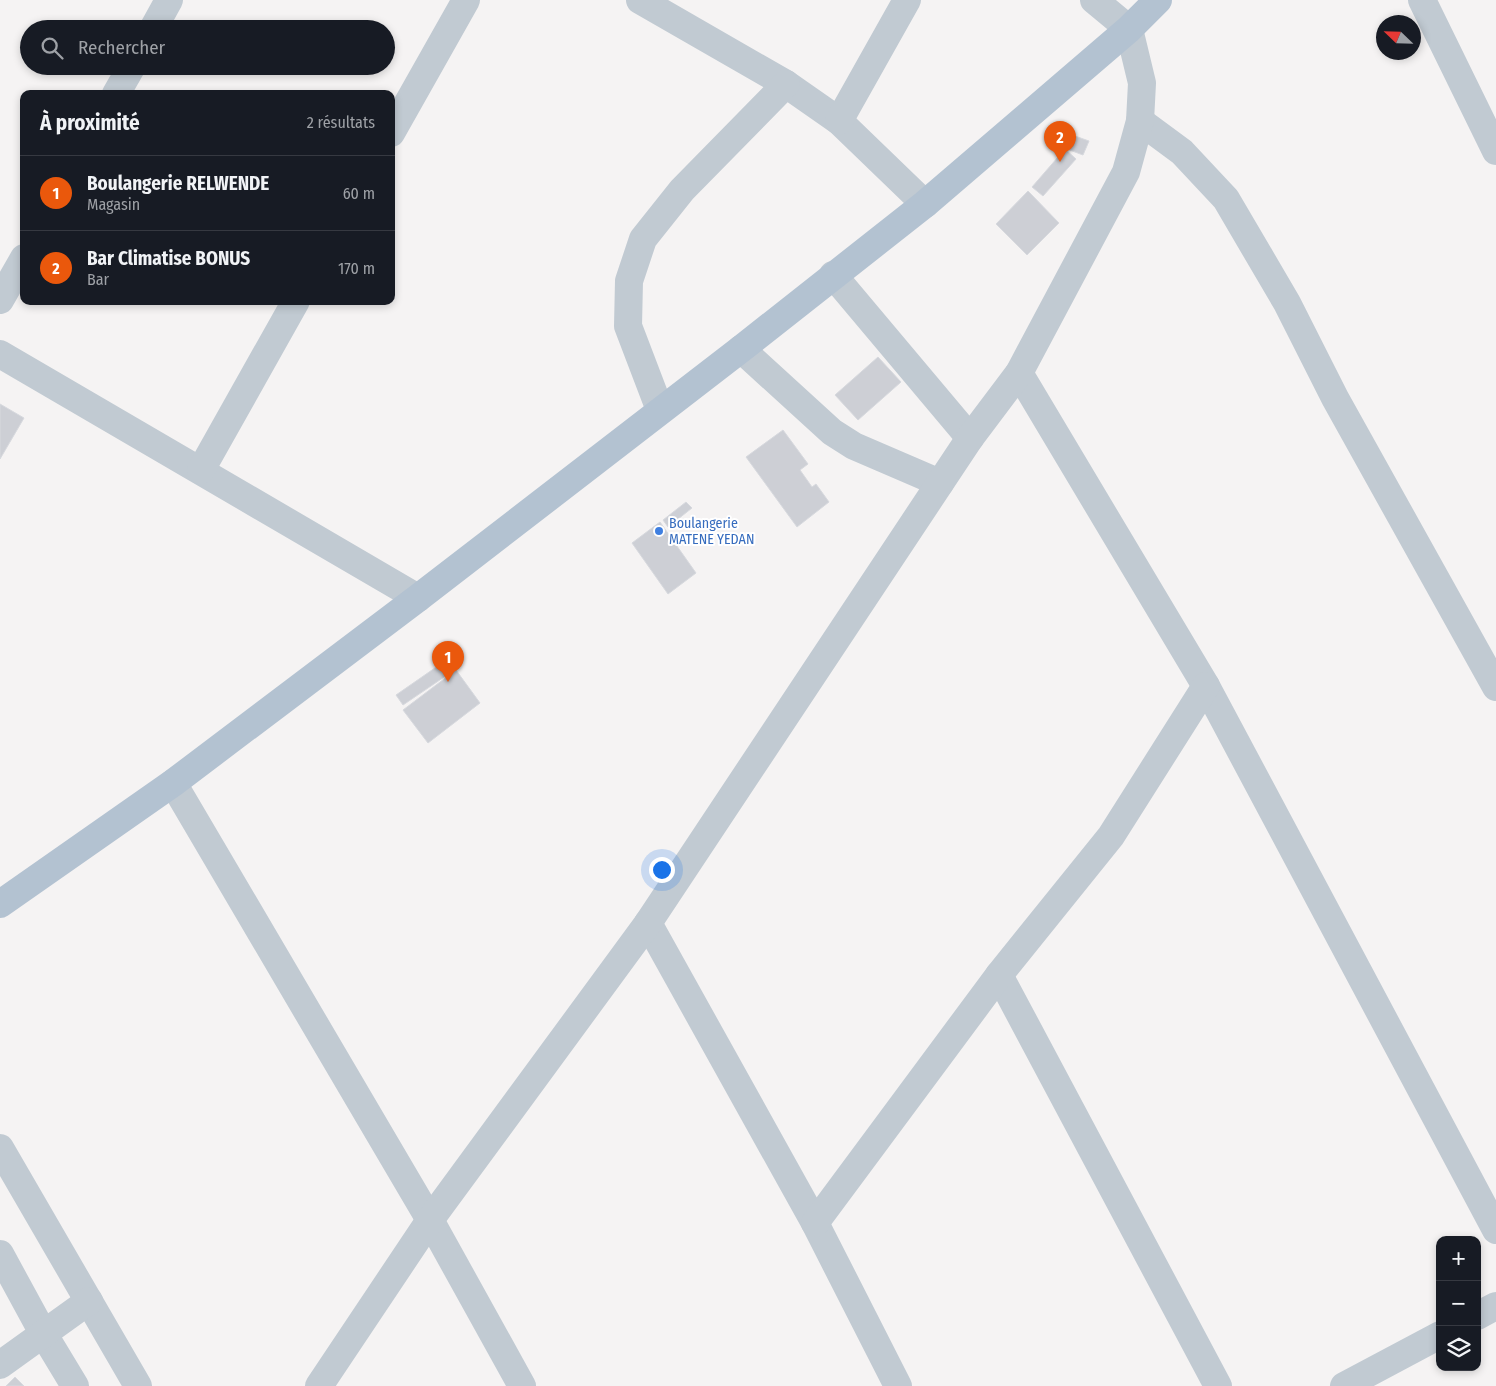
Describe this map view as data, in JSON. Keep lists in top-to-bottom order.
{
  "places": ["Boulangerie MATENE YEDAN"],
  "north": "top left",
  "page": {
    "search": "Rechercher",
    "heading": ["À proximité", "2 résultats"],
    "pins": ["2", "1"],
    "list": [
      {
        "mark": "1",
        "name": "Boulangerie RELWENDE",
        "note": "Magasin",
        "value": "60 m"
      },
      {
        "mark": "2",
        "name": "Bar Climatise BONUS",
        "note": "Bar",
        "value": "170 m"
      }
    ],
    "map_buttons": ["+", "−"]
  }
}
